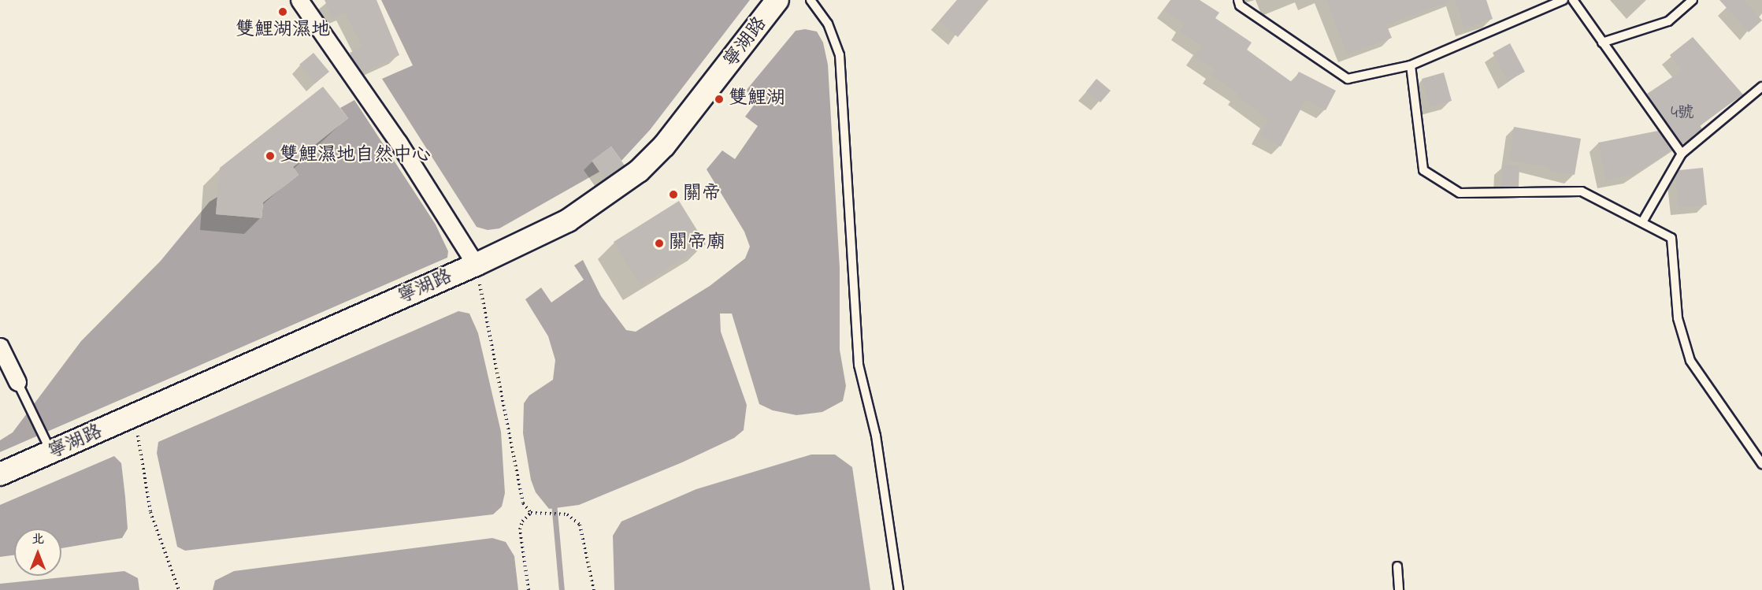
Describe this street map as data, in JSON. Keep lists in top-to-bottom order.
{
  "streets": {
    "main road": ["寧湖路"]
  },
  "places": [
    "雙鯉湖濕地",
    "雙鯉湖",
    "雙鯉濕地自然中心",
    "關帝",
    "關帝廟"
  ],
  "house_numbers": ["4號"],
  "north": "top"
}
